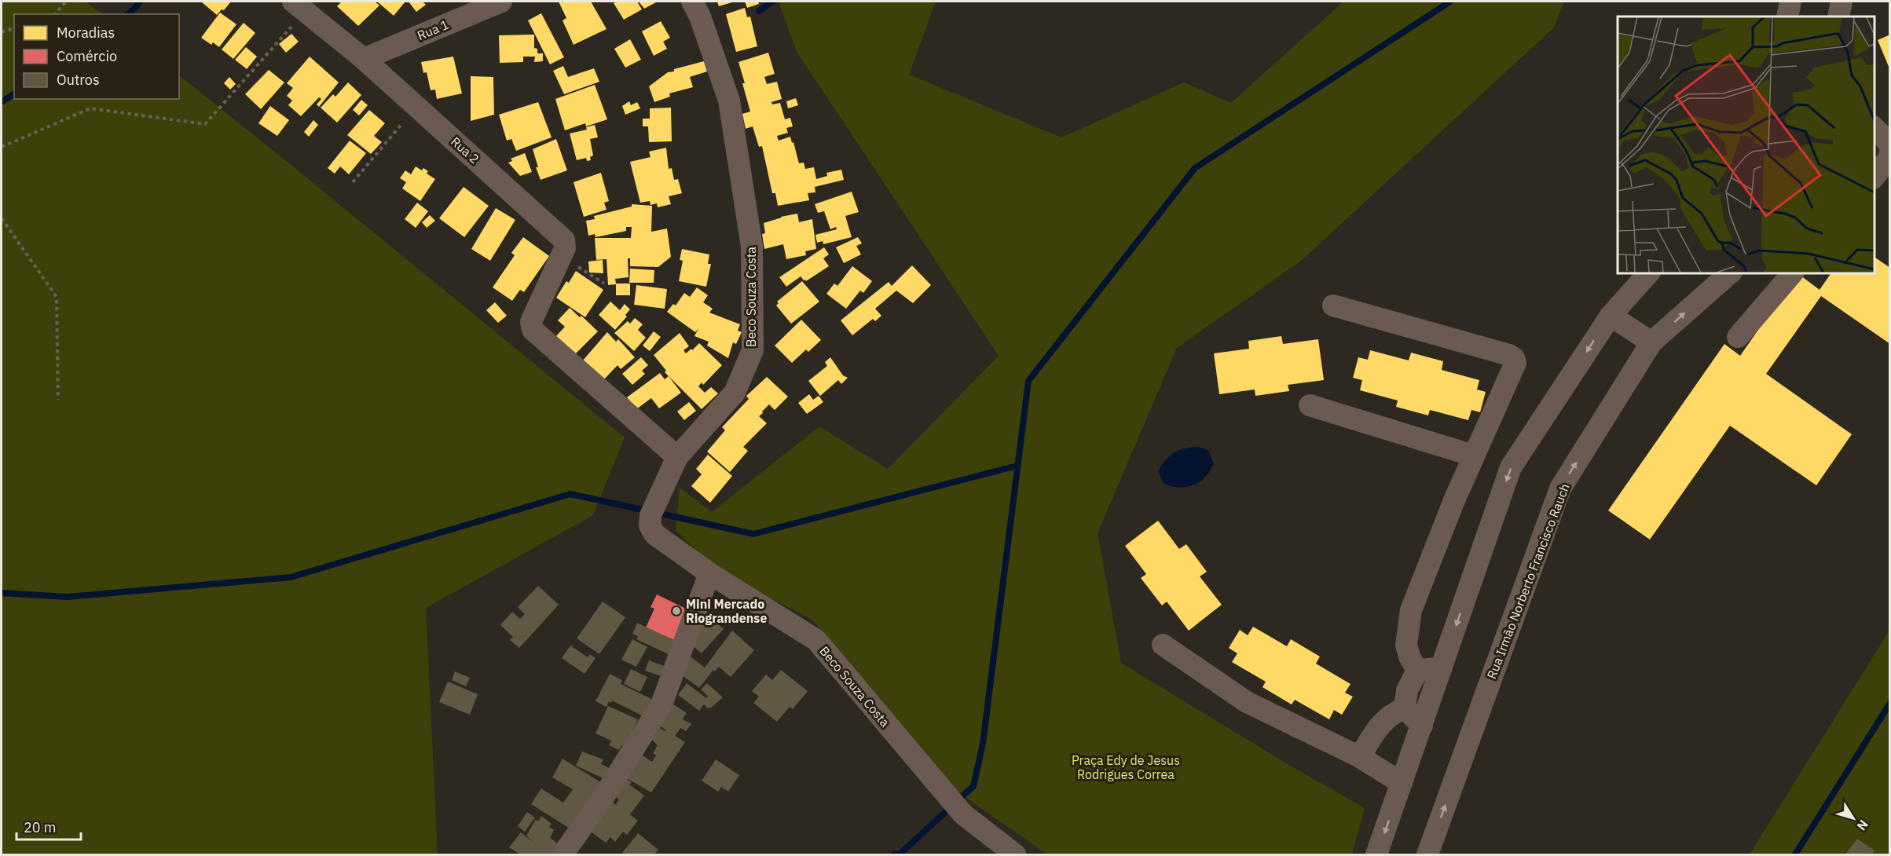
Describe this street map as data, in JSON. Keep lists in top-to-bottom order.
{
  "streets": {
    "street": [
      "Rua 1",
      "Rua 2",
      "Beco Souza Costa",
      "Rua Irmão Norberto Francisco Rauch"
    ]
  },
  "crossings": [
    ["Rua 1", "Rua 2"]
  ],
  "parks": ["Praça Edy de Jesus Rodrigues Correa"],
  "places": ["Mini Mercado Riograndense"],
  "legend": ["Moradias", "Comércio", "Outros"],
  "scale_bar": "20 m",
  "north": "bottom right"
}
